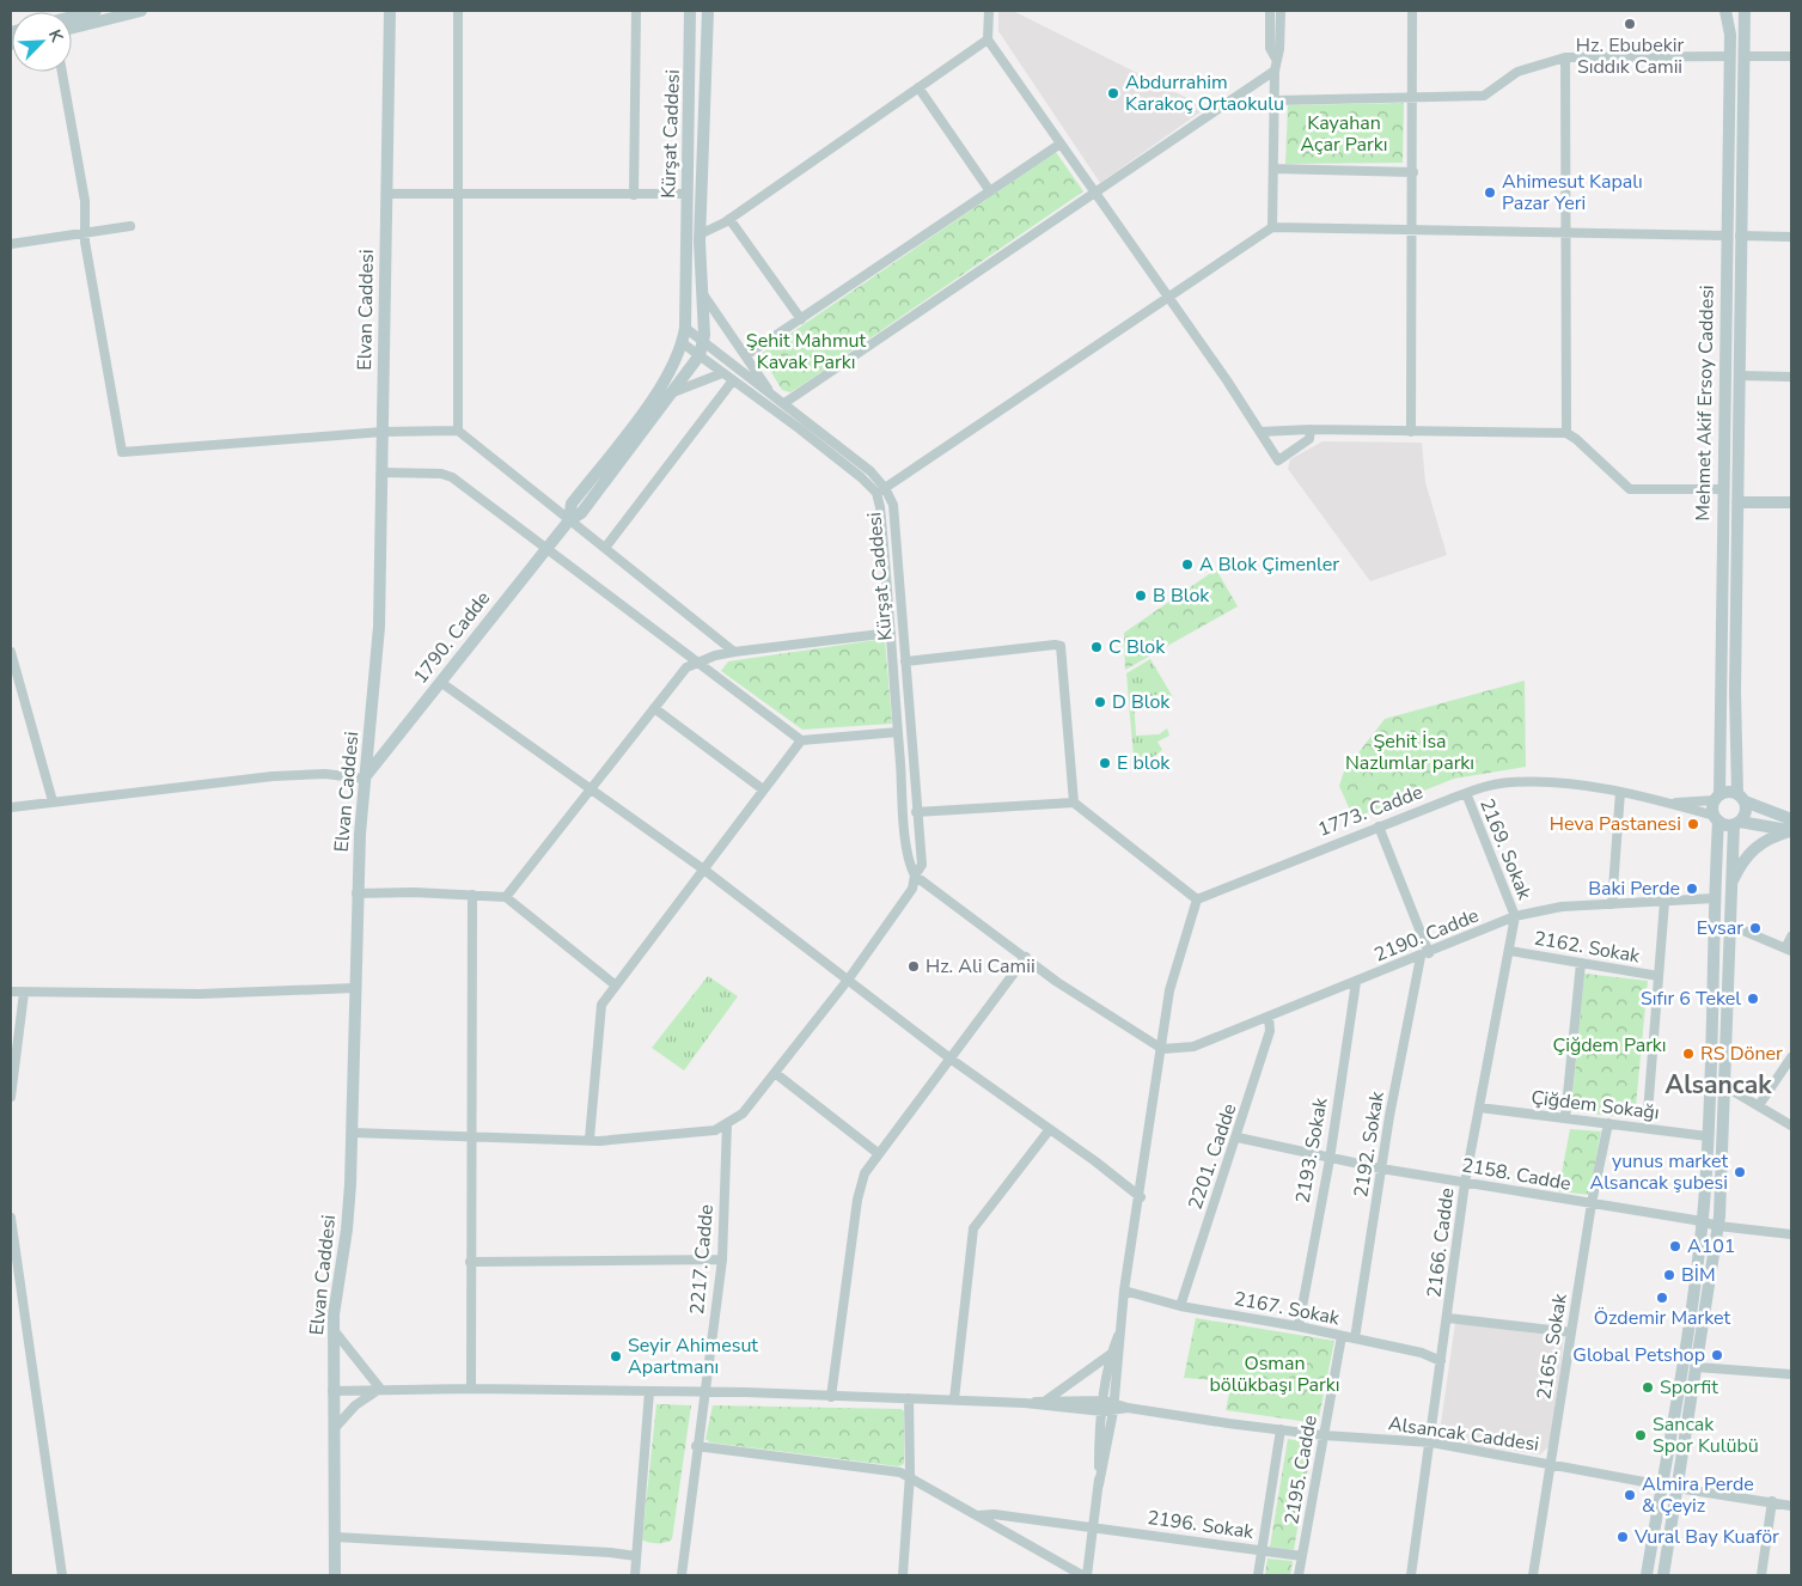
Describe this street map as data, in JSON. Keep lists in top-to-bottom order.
{
  "streets": {
    "street": [
      "Kürşat Caddesi",
      "Elvan Caddesi",
      "Mehmet Akif Ersoy Caddesi",
      "1790. Cadde",
      "1773. Cadde",
      "2169. Sokak",
      "2190. Cadde",
      "2162. Sokak",
      "Çiğdem Sokağı",
      "2192. Sokak",
      "2193. Sokak",
      "2201. Cadde",
      "2158. Cadde",
      "2166. Cadde",
      "2217. Cadde",
      "2167. Sokak",
      "2165. Sokak",
      "Alsancak Caddesi",
      "2195. Cadde",
      "2196. Sokak"
    ]
  },
  "crossings": [
    ["Kürşat Caddesi", "1790. Cadde"],
    ["Elvan Caddesi", "1790. Cadde"],
    ["1773. Cadde", "2169. Sokak"],
    ["2169. Sokak", "2190. Cadde"],
    ["2169. Sokak", "2166. Cadde"],
    ["2190. Cadde", "2192. Sokak"],
    ["2190. Cadde", "2193. Sokak"],
    ["2190. Cadde", "2201. Cadde"],
    ["2190. Cadde", "2166. Cadde"],
    ["2162. Sokak", "2166. Cadde"],
    ["Çiğdem Sokağı", "2166. Cadde"],
    ["Çiğdem Sokağı", "2165. Sokak"],
    ["2192. Sokak", "2158. Cadde"],
    ["2192. Sokak", "2167. Sokak"],
    ["2193. Sokak", "2158. Cadde"],
    ["2193. Sokak", "2167. Sokak"],
    ["2201. Cadde", "2158. Cadde"],
    ["2201. Cadde", "2167. Sokak"],
    ["2158. Cadde", "2166. Cadde"],
    ["2158. Cadde", "2165. Sokak"],
    ["2166. Cadde", "2167. Sokak"],
    ["2166. Cadde", "Alsancak Caddesi"],
    ["2167. Sokak", "2195. Cadde"],
    ["2165. Sokak", "Alsancak Caddesi"],
    ["Alsancak Caddesi", "2195. Cadde"],
    ["2195. Cadde", "2196. Sokak"]
  ],
  "districts": ["Alsancak"],
  "parks": [
    "Kayahan Açar Parkı",
    "Şehit Mahmut Kavak Parkı",
    "Şehit İsa Nazlımlar parkı",
    "Çiğdem Parkı",
    "Osman bölükbaşı Parkı"
  ],
  "places": [
    "Hz. Ebubekir Sıddık Camii",
    "Abdurrahim Karakoç Ortaokulu",
    "Ahimesut Kapalı Pazar Yeri",
    "A Blok Çimenler",
    "B Blok",
    "C Blok",
    "D Blok",
    "E blok",
    "Heva Pastanesi",
    "Baki Perde",
    "Evsar",
    "Hz. Ali Camii",
    "Sıfır 6 Tekel",
    "RS Döner",
    "yunus market Alsancak şubesi",
    "A101",
    "BİM",
    "Özdemir Market",
    "Global Petshop",
    "Seyir Ahimesut Apartmanı",
    "Sporfit",
    "Sancak Spor Kulübü",
    "Almira Perde & Çeyiz",
    "Vural Bay Kuaför"
  ],
  "north": "top right"
}
